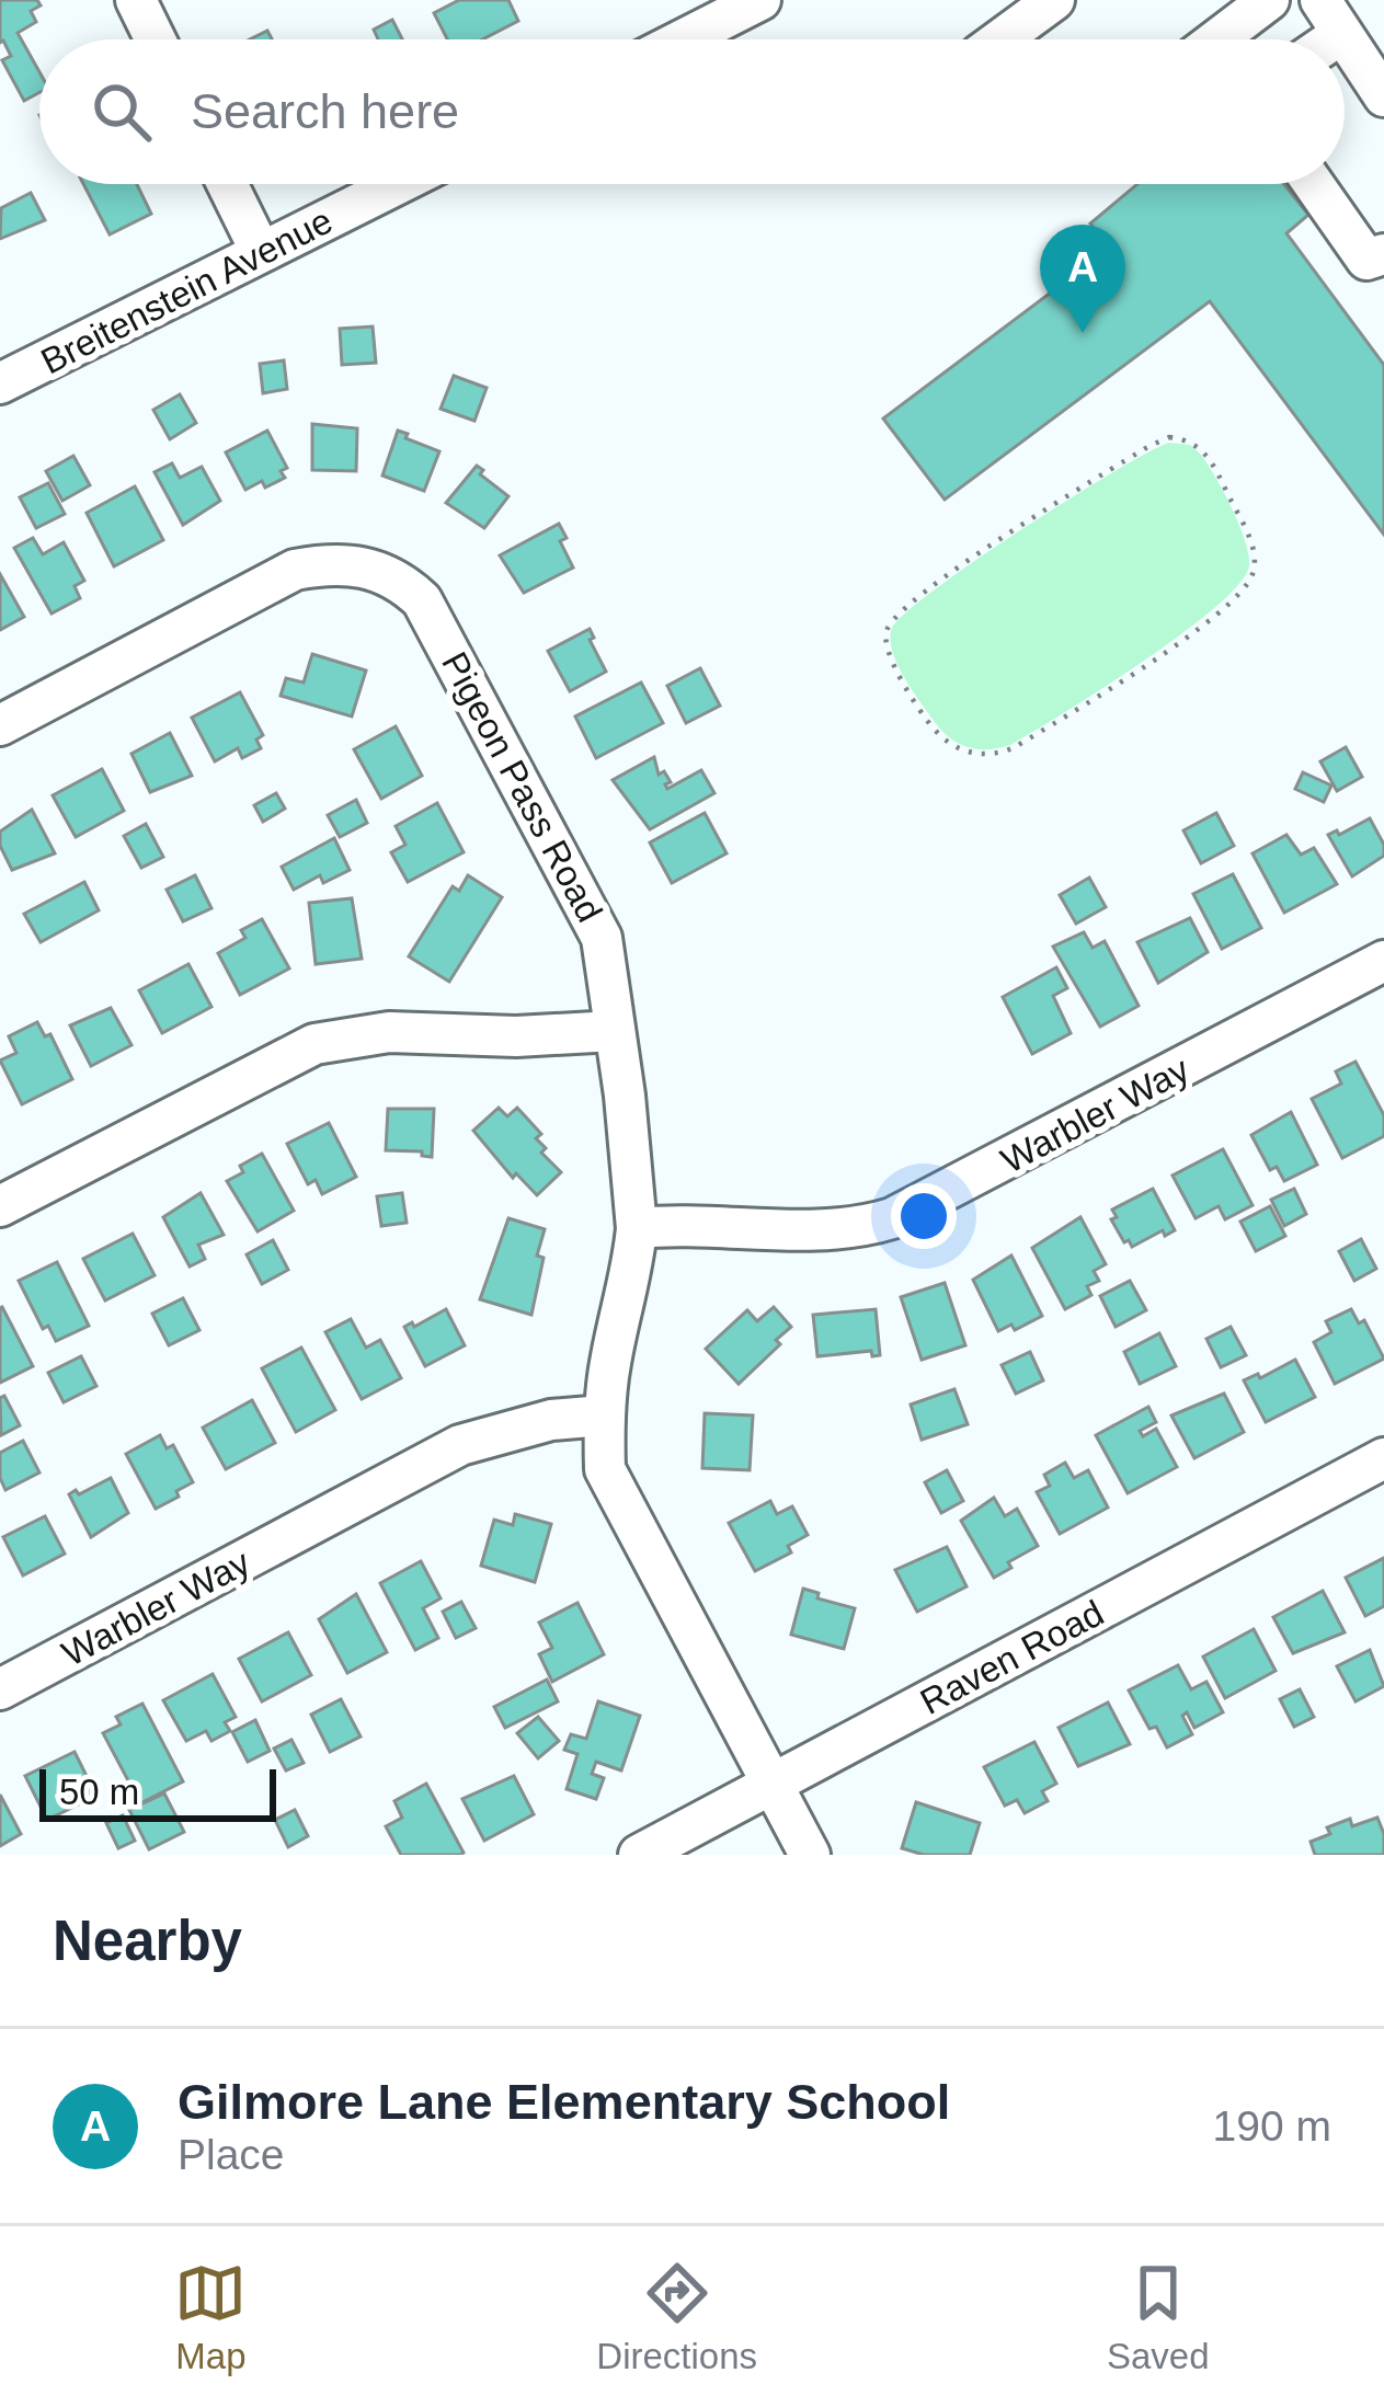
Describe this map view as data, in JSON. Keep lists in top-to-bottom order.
{
  "streets": {
    "street": [
      "Breitenstein Avenue",
      "Pigeon Pass Road",
      "Warbler Way",
      "Raven Road"
    ]
  },
  "crossings": [
    ["Pigeon Pass Road", "Warbler Way"],
    ["Pigeon Pass Road", "Raven Road"]
  ],
  "scale_bar": "50 m",
  "page": {
    "search": "Search here",
    "pins": "A",
    "scale": "50 m",
    "heading": "Nearby",
    "list": [
      {
        "mark": "A",
        "name": "Gilmore Lane Elementary School",
        "note": "Place",
        "value": "190 m"
      }
    ],
    "nav": ["Map", "Directions", "Saved"]
  }
}
